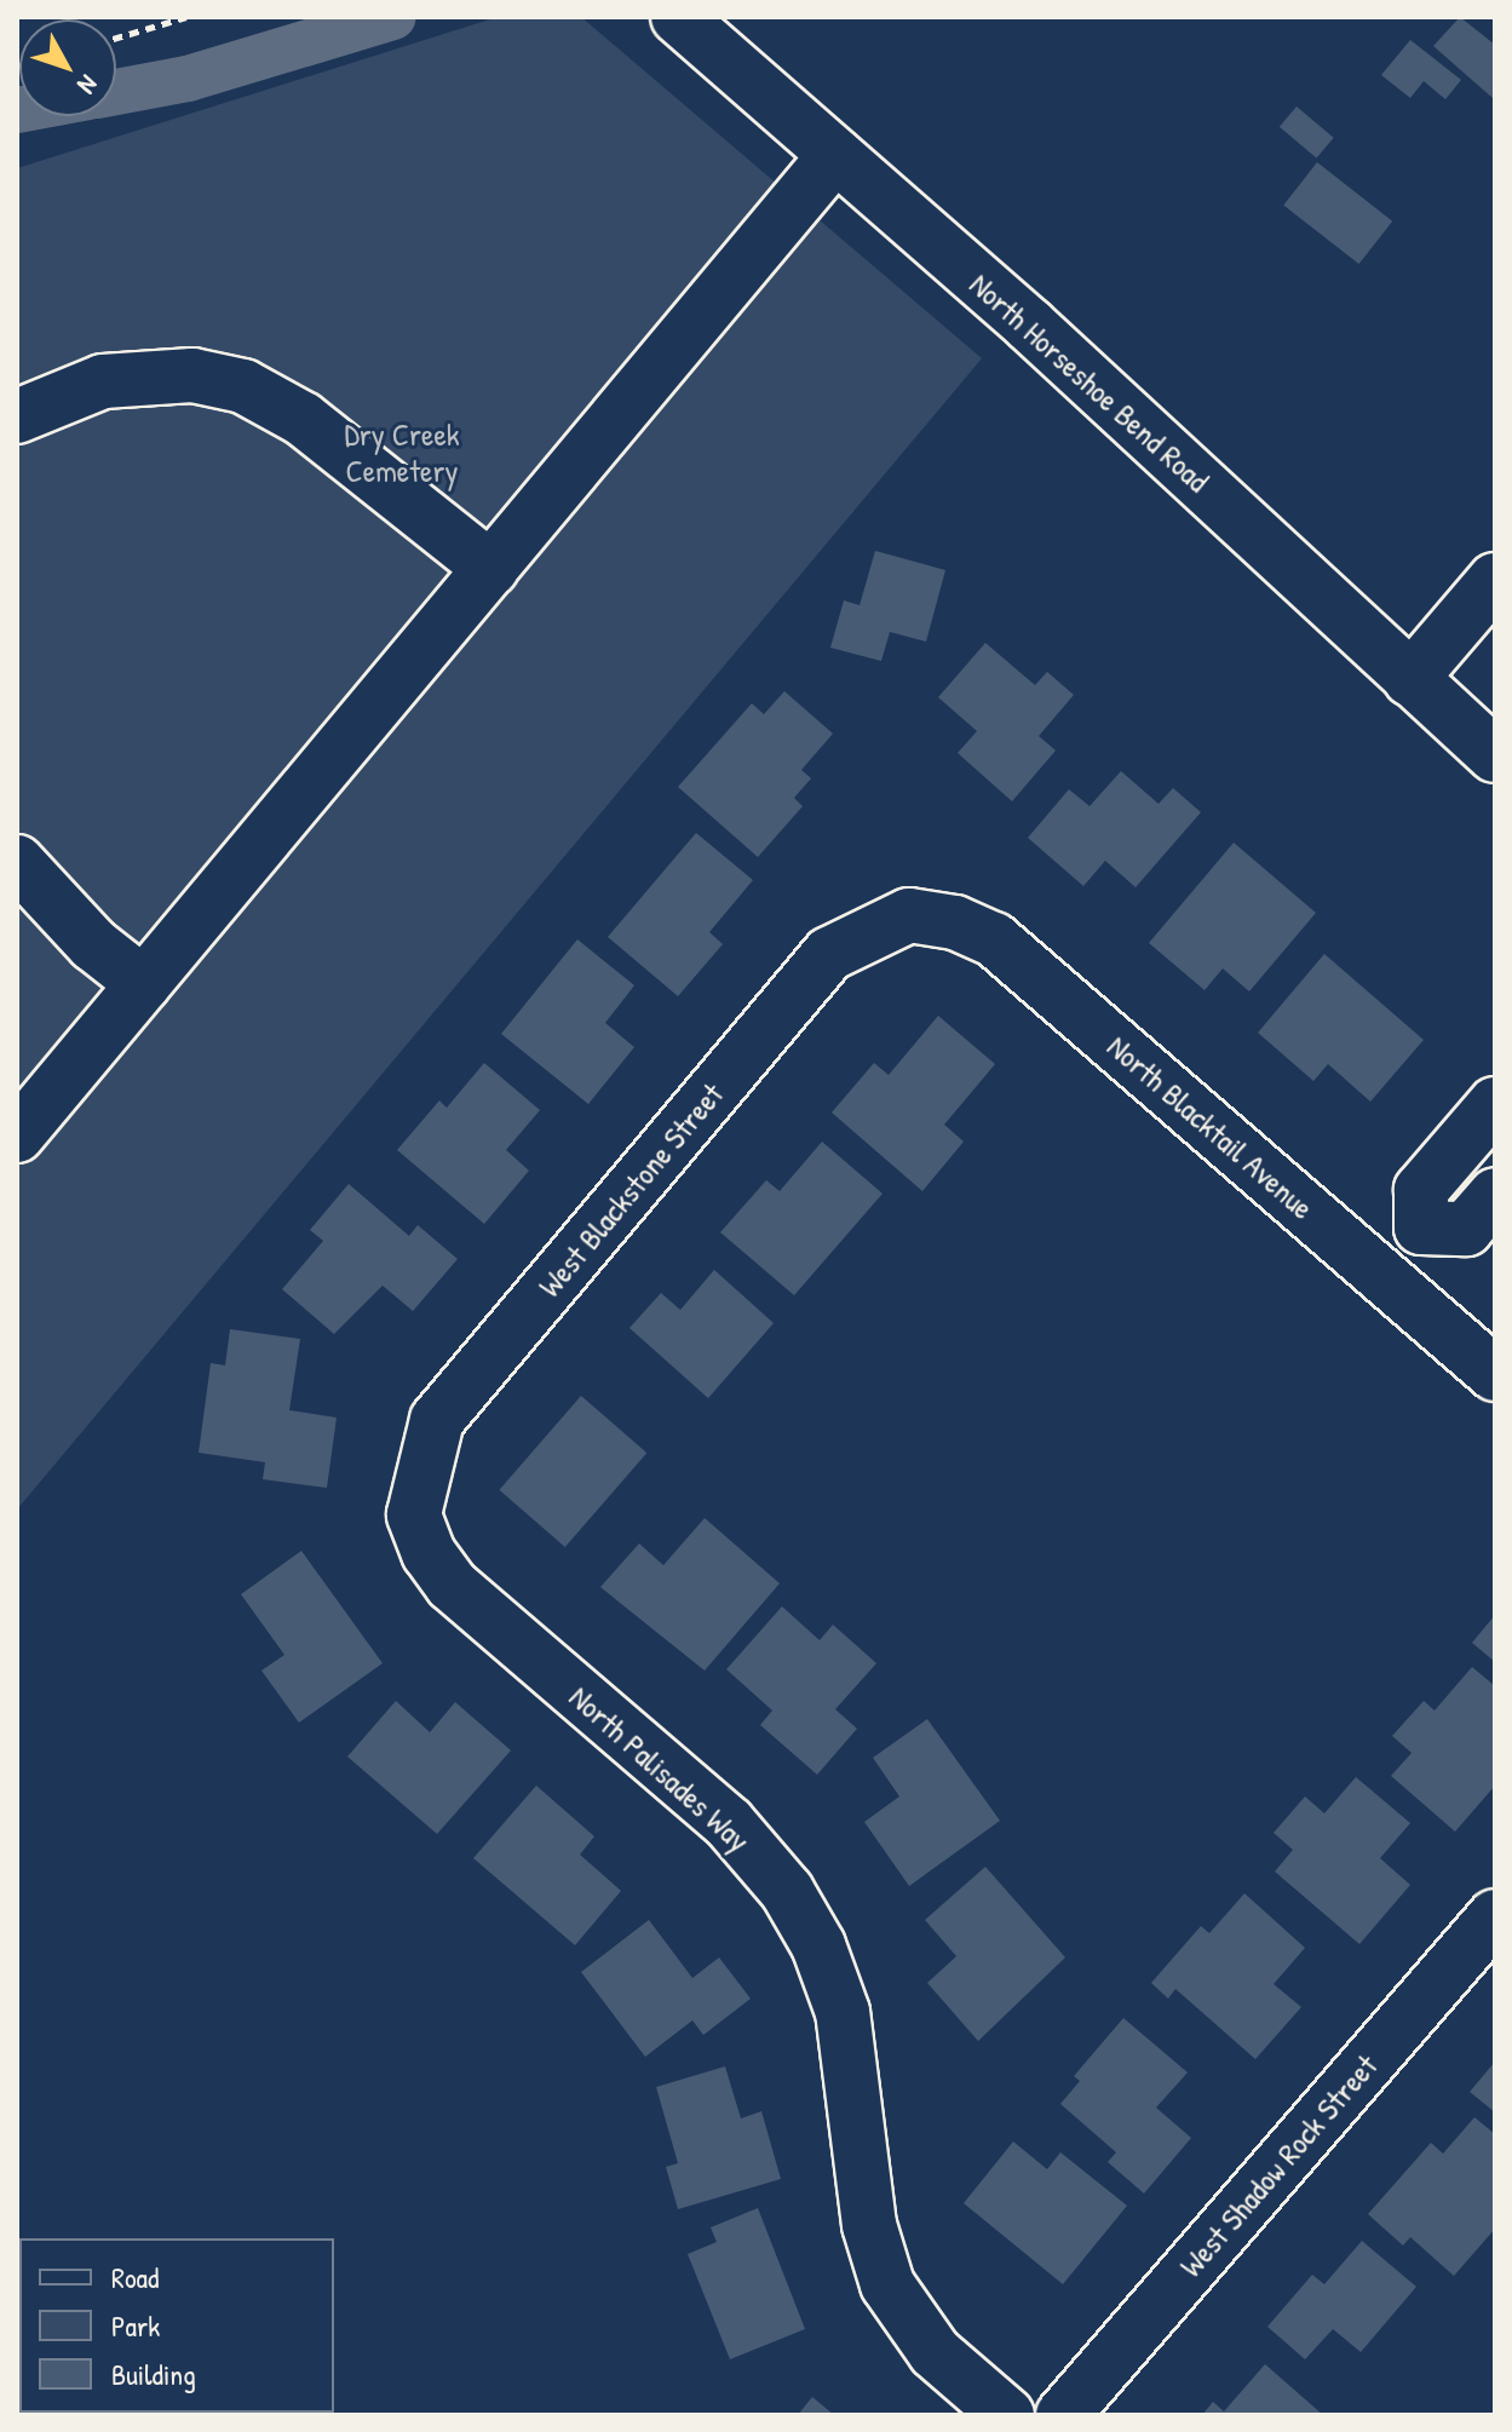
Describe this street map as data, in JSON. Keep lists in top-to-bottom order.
{
  "streets": {
    "street": [
      "North Horseshoe Bend Road",
      "North Blacktail Avenue",
      "West Blackstone Street",
      "North Palisades Way",
      "West Shadow Rock Street"
    ]
  },
  "crossings": [
    ["North Blacktail Avenue", "West Blackstone Street"],
    ["West Blackstone Street", "North Palisades Way"]
  ],
  "parks": ["Dry Creek Cemetery"],
  "legend": ["Road", "Park", "Building"],
  "north": "bottom right"
}
